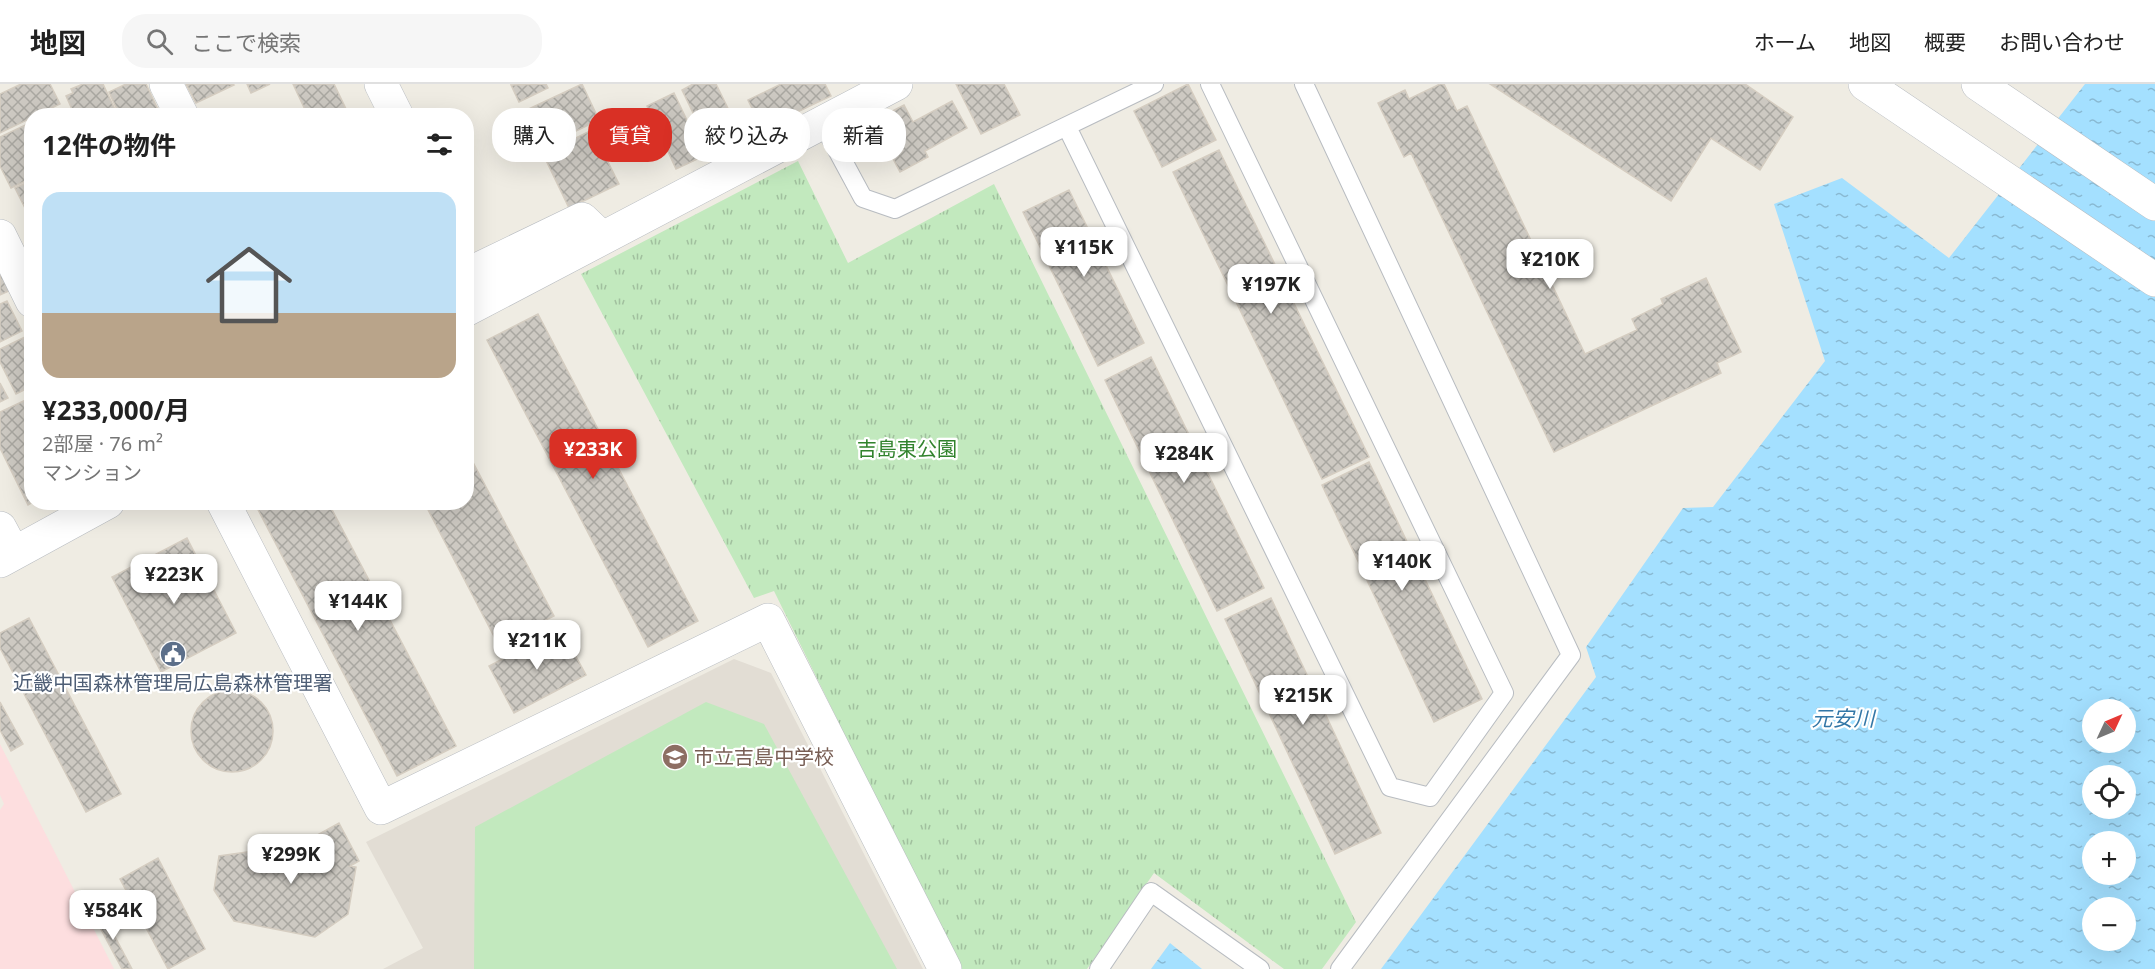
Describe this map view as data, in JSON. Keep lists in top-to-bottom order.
{
  "water": ["元安川"],
  "parks": ["吉島東公園"],
  "places": {
    "public building": ["近畿中国森林管理局広島森林管理署"],
    "school or university": ["市立吉島中学校"]
  },
  "north": "top right",
  "page": {
    "header": "地図",
    "search": "ここで検索",
    "nav": [
      "ホーム",
      "地図",
      "概要",
      "お問い合わせ"
    ],
    "chip": [
      "購入",
      "賃貸",
      "絞り込み",
      "新着"
    ],
    "heading": "12件の物件",
    "list": [
      {
        "name": "¥233,000/月",
        "note": "2部屋 · 76 m² · マンション"
      }
    ],
    "price": [
      "¥115K",
      "¥210K",
      "¥197K",
      "¥233K",
      "¥284K",
      "¥140K",
      "¥223K",
      "¥144K",
      "¥211K",
      "¥215K",
      "¥299K",
      "¥584K"
    ],
    "map_buttons": ["+", "−"]
  }
}
